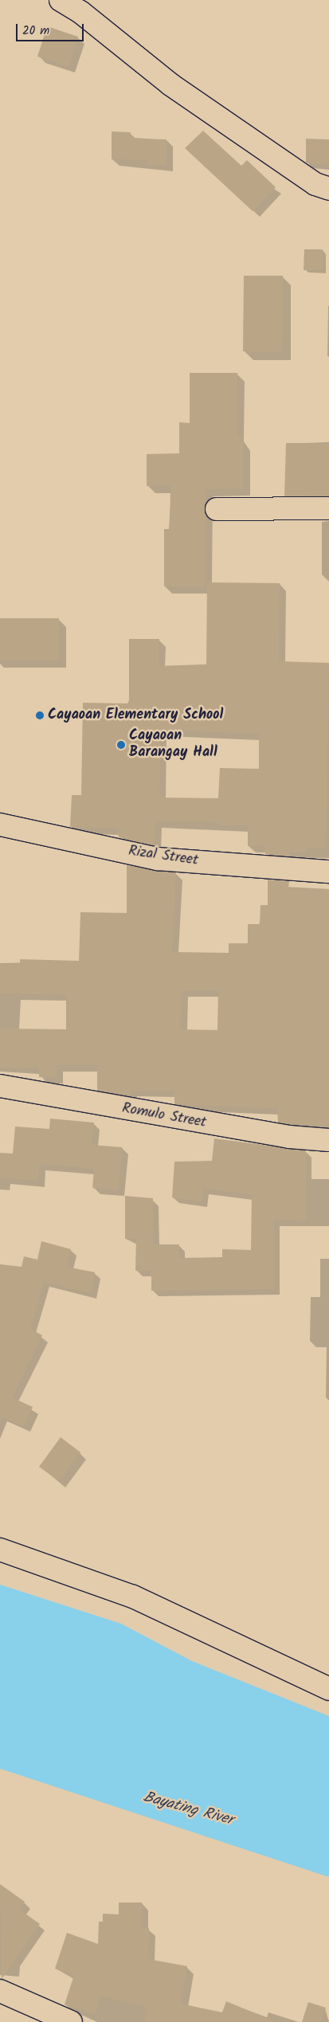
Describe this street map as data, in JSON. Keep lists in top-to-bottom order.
{
  "streets": {
    "street": ["Rizal Street", "Romulo Street"]
  },
  "water": ["Bayating River"],
  "places": ["Cayaoan Elementary School", "Cayaoan Barangay Hall"],
  "scale_bar": "20 m"
}
